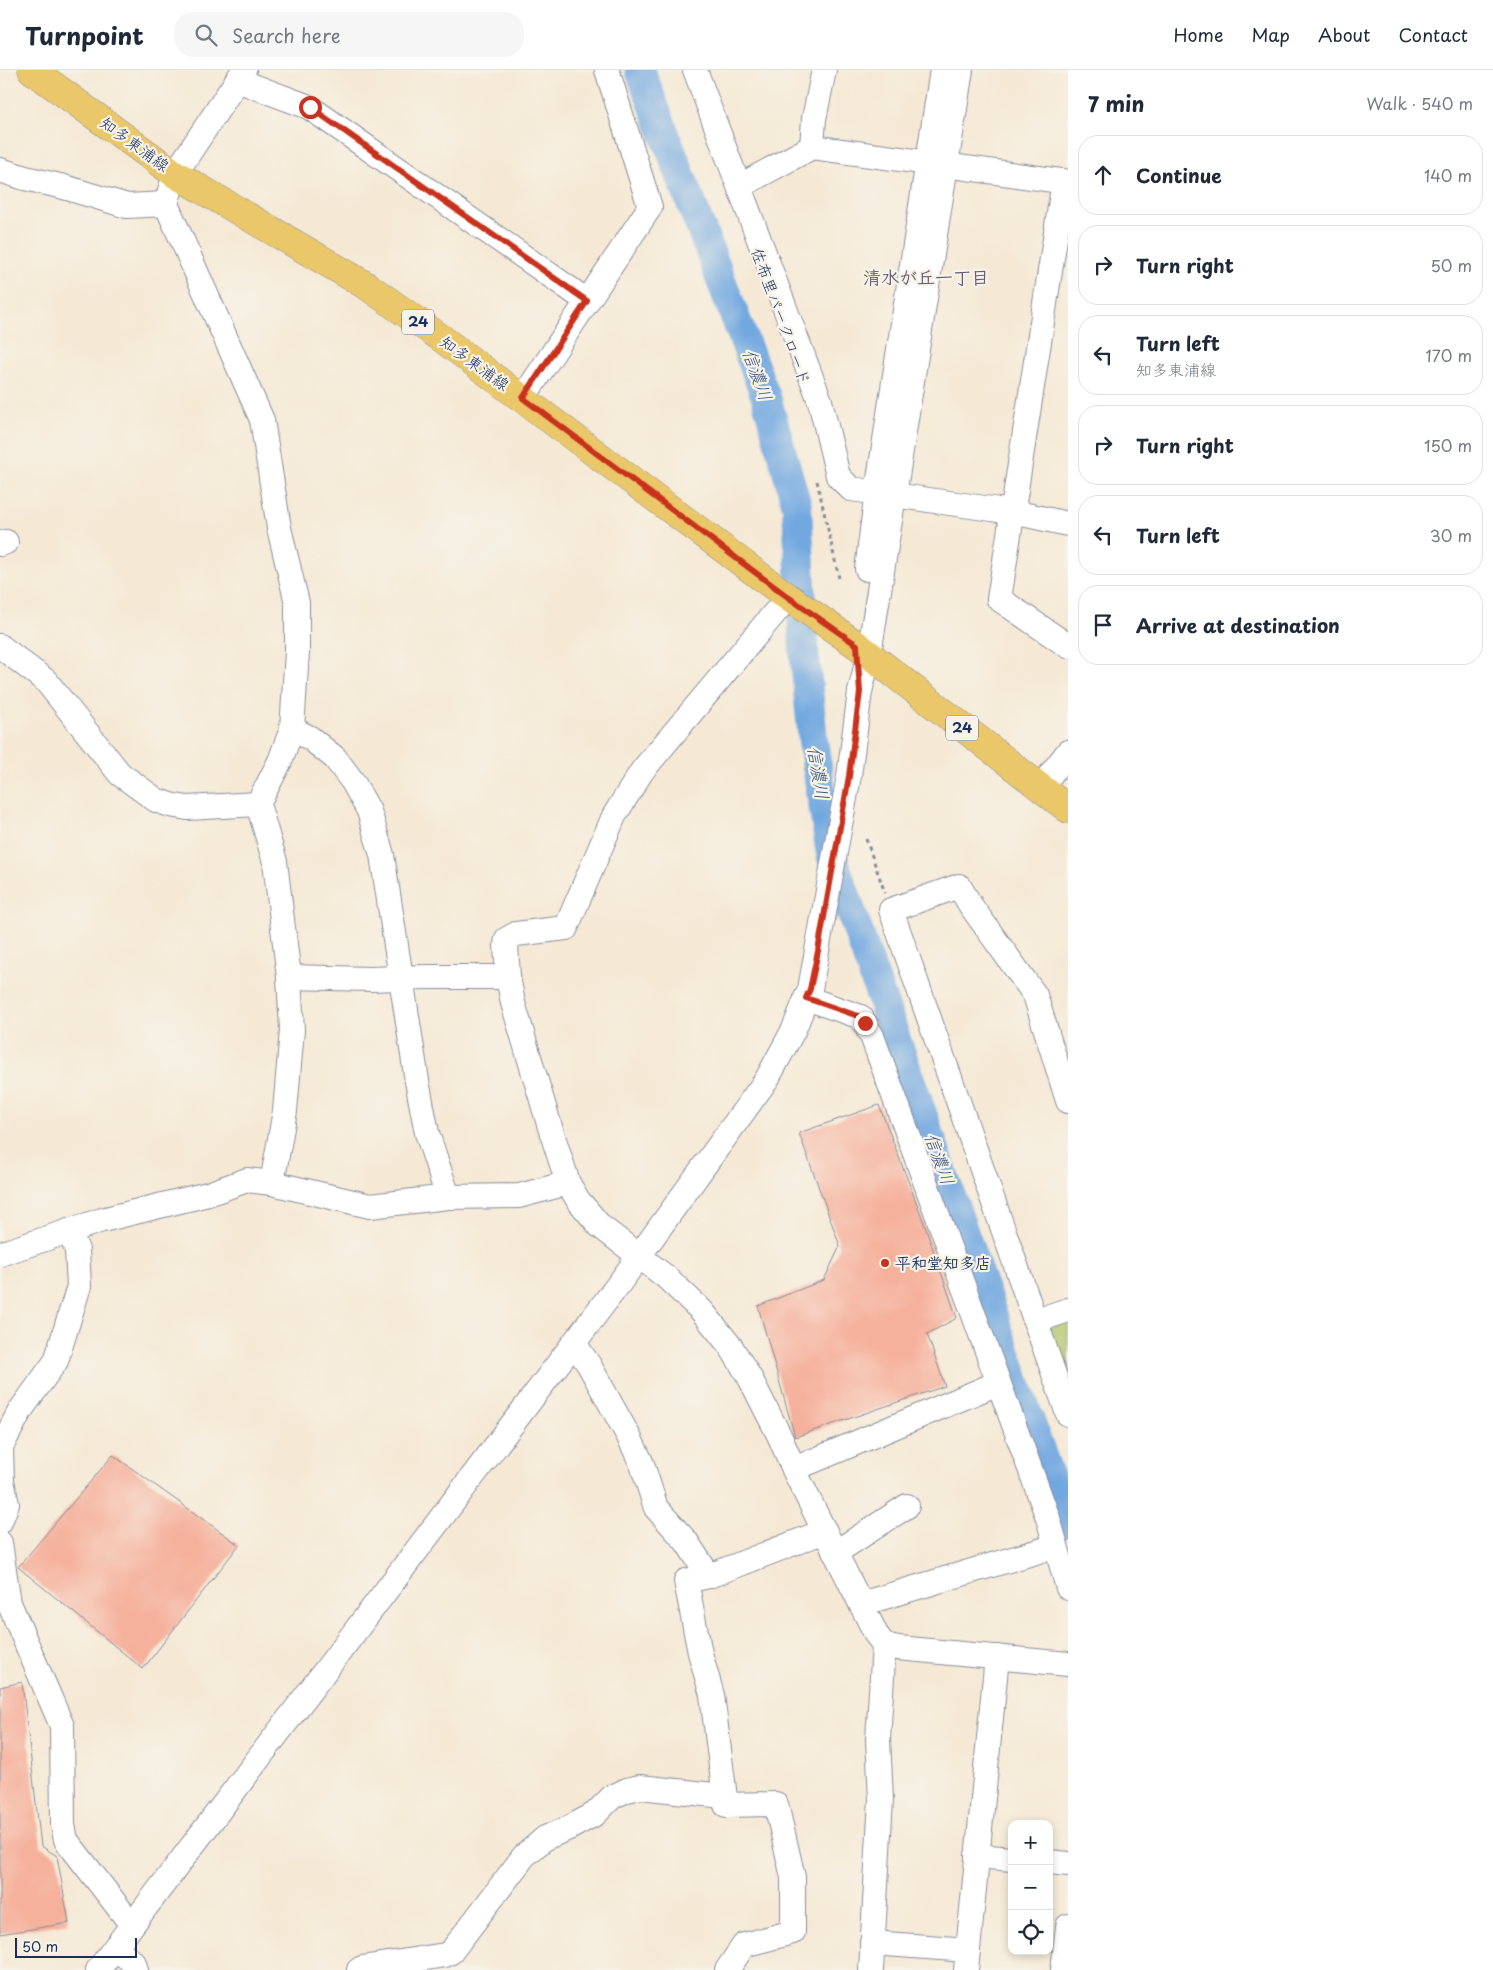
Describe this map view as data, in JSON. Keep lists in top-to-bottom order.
{
  "streets": {
    "main road": ["知多東浦線", "24"]
  },
  "districts": ["清水が丘一丁目"],
  "water": ["信濃川"],
  "places": ["平和堂知多店"],
  "scale_bar": "50 m",
  "page": {
    "header": "Turnpoint",
    "search": "Search here",
    "nav": [
      "Home",
      "Map",
      "About",
      "Contact"
    ],
    "heading": ["7 min", "Walk · 540 m"],
    "list": [
      ["Continue", "140 m"],
      ["Turn right", "50 m"],
      ["Turn left", "知多東浦線", "170 m"],
      ["Turn right", "150 m"],
      ["Turn left", "30 m"],
      "Arrive at destination"
    ],
    "map_buttons": ["+", "−"],
    "scale": "50 m"
  }
}
